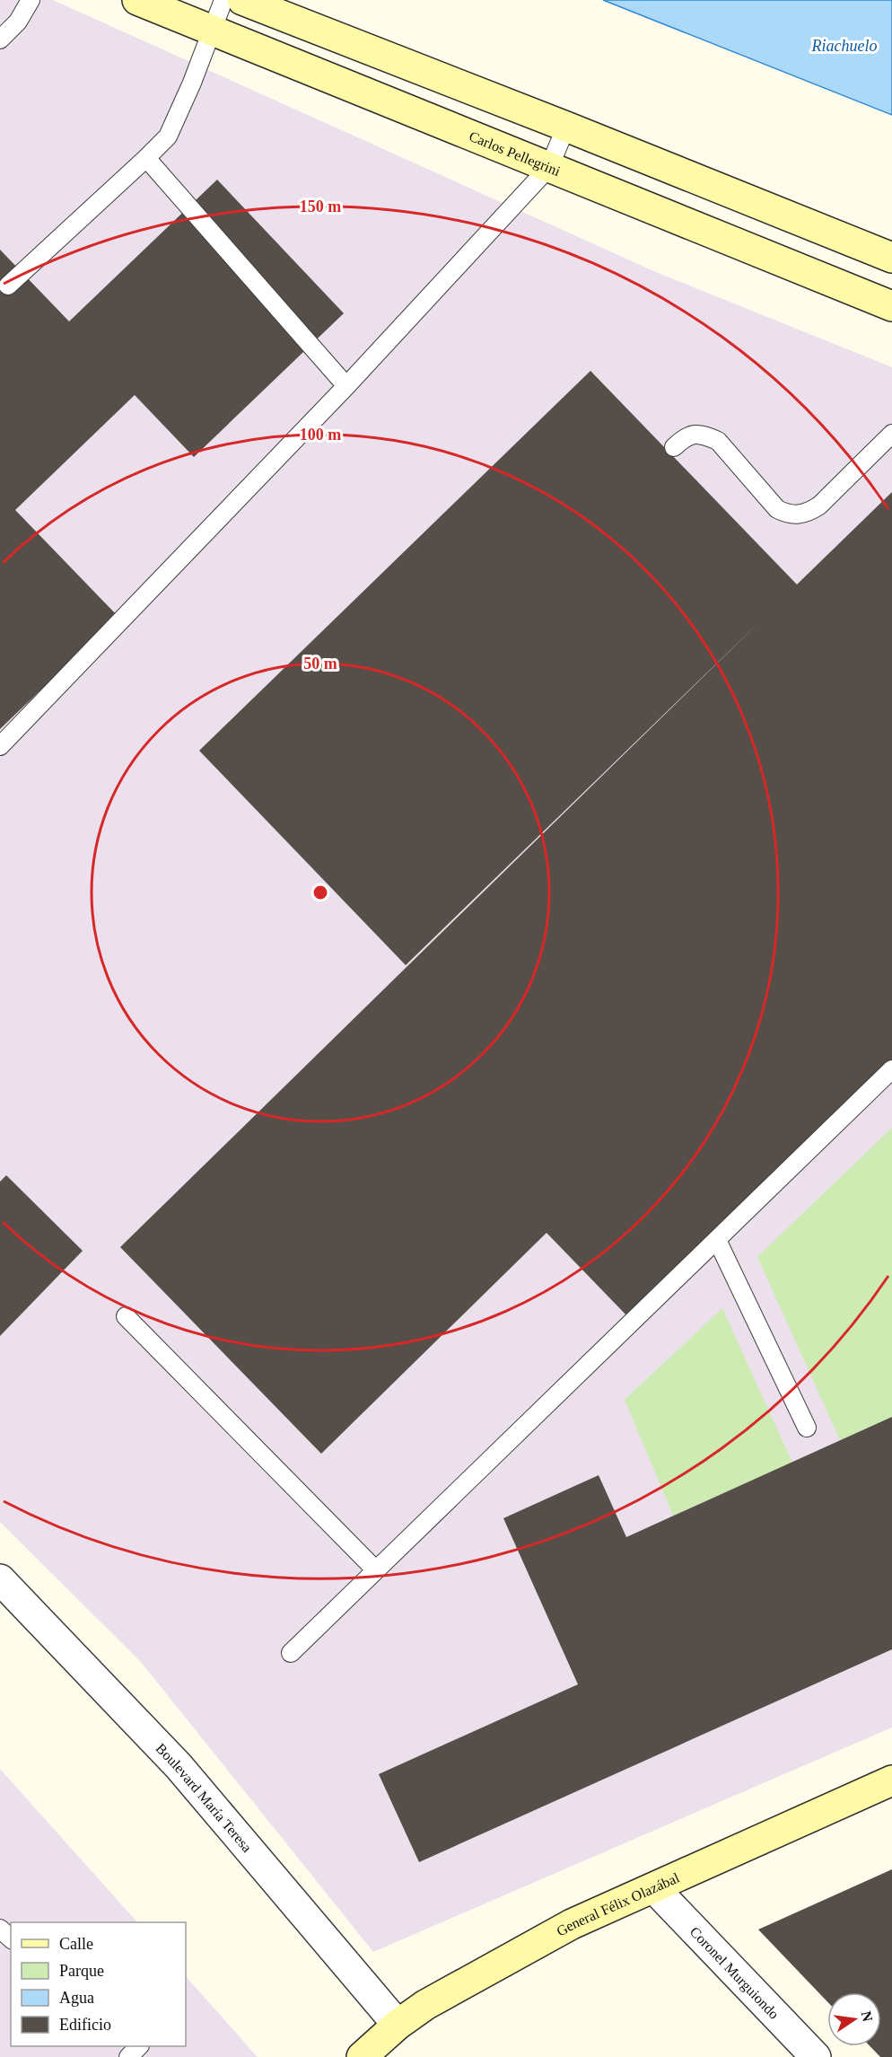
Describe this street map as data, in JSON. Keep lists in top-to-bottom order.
{
  "streets": {
    "main road": ["Carlos Pellegrini", "General Félix Olazábal"],
    "street": ["Boulevard María Teresa", "Coronel Murguiondo"]
  },
  "crossings": [
    ["Boulevard María Teresa", "General Félix Olazábal"],
    ["General Félix Olazábal", "Coronel Murguiondo"]
  ],
  "water": ["Riachuelo"],
  "legend": [
    "Calle",
    "Parque",
    "Agua",
    "Edificio"
  ],
  "north": "right",
  "rings": ["150 m", "100 m", "50 m"]
}
